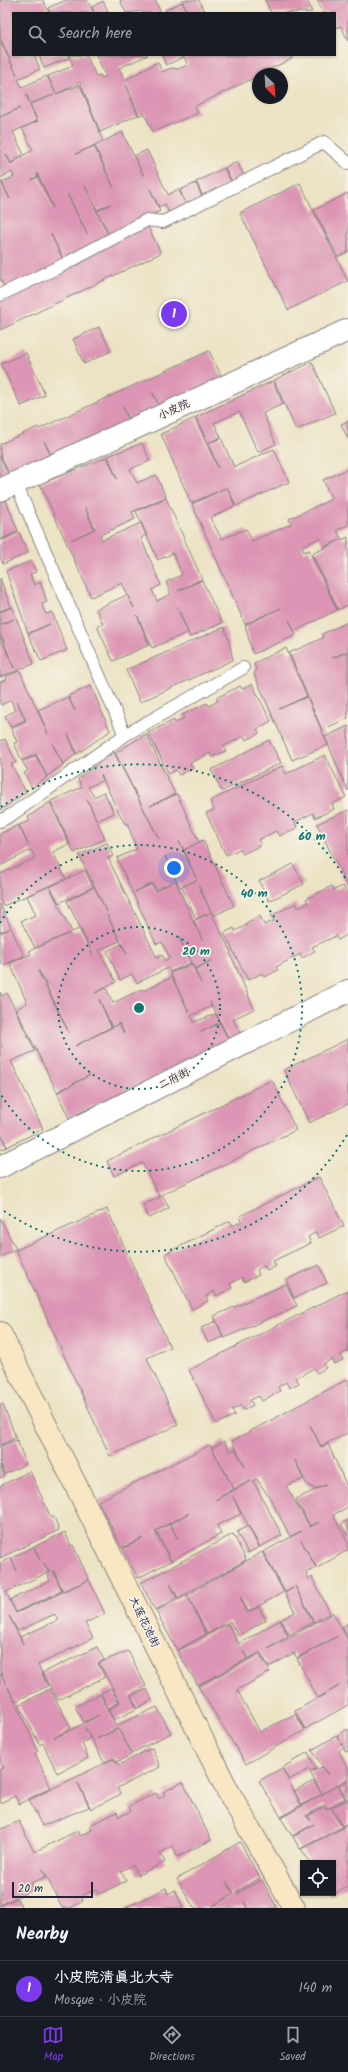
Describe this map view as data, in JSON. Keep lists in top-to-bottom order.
{
  "streets": {
    "street": ["小皮院", "二府街", "大莲花池街"]
  },
  "scale_bar": "20 m",
  "north": "bottom right",
  "page": {
    "search": "Search here",
    "pins": "1",
    "scale": "20 m",
    "heading": "Nearby",
    "list": [
      {
        "mark": "1",
        "name": "小皮院清真北大寺",
        "note": "Mosque · 小皮院",
        "value": "140 m"
      }
    ],
    "nav": ["Map", "Directions", "Saved"]
  },
  "rings": ["60 m", "40 m", "20 m"]
}
